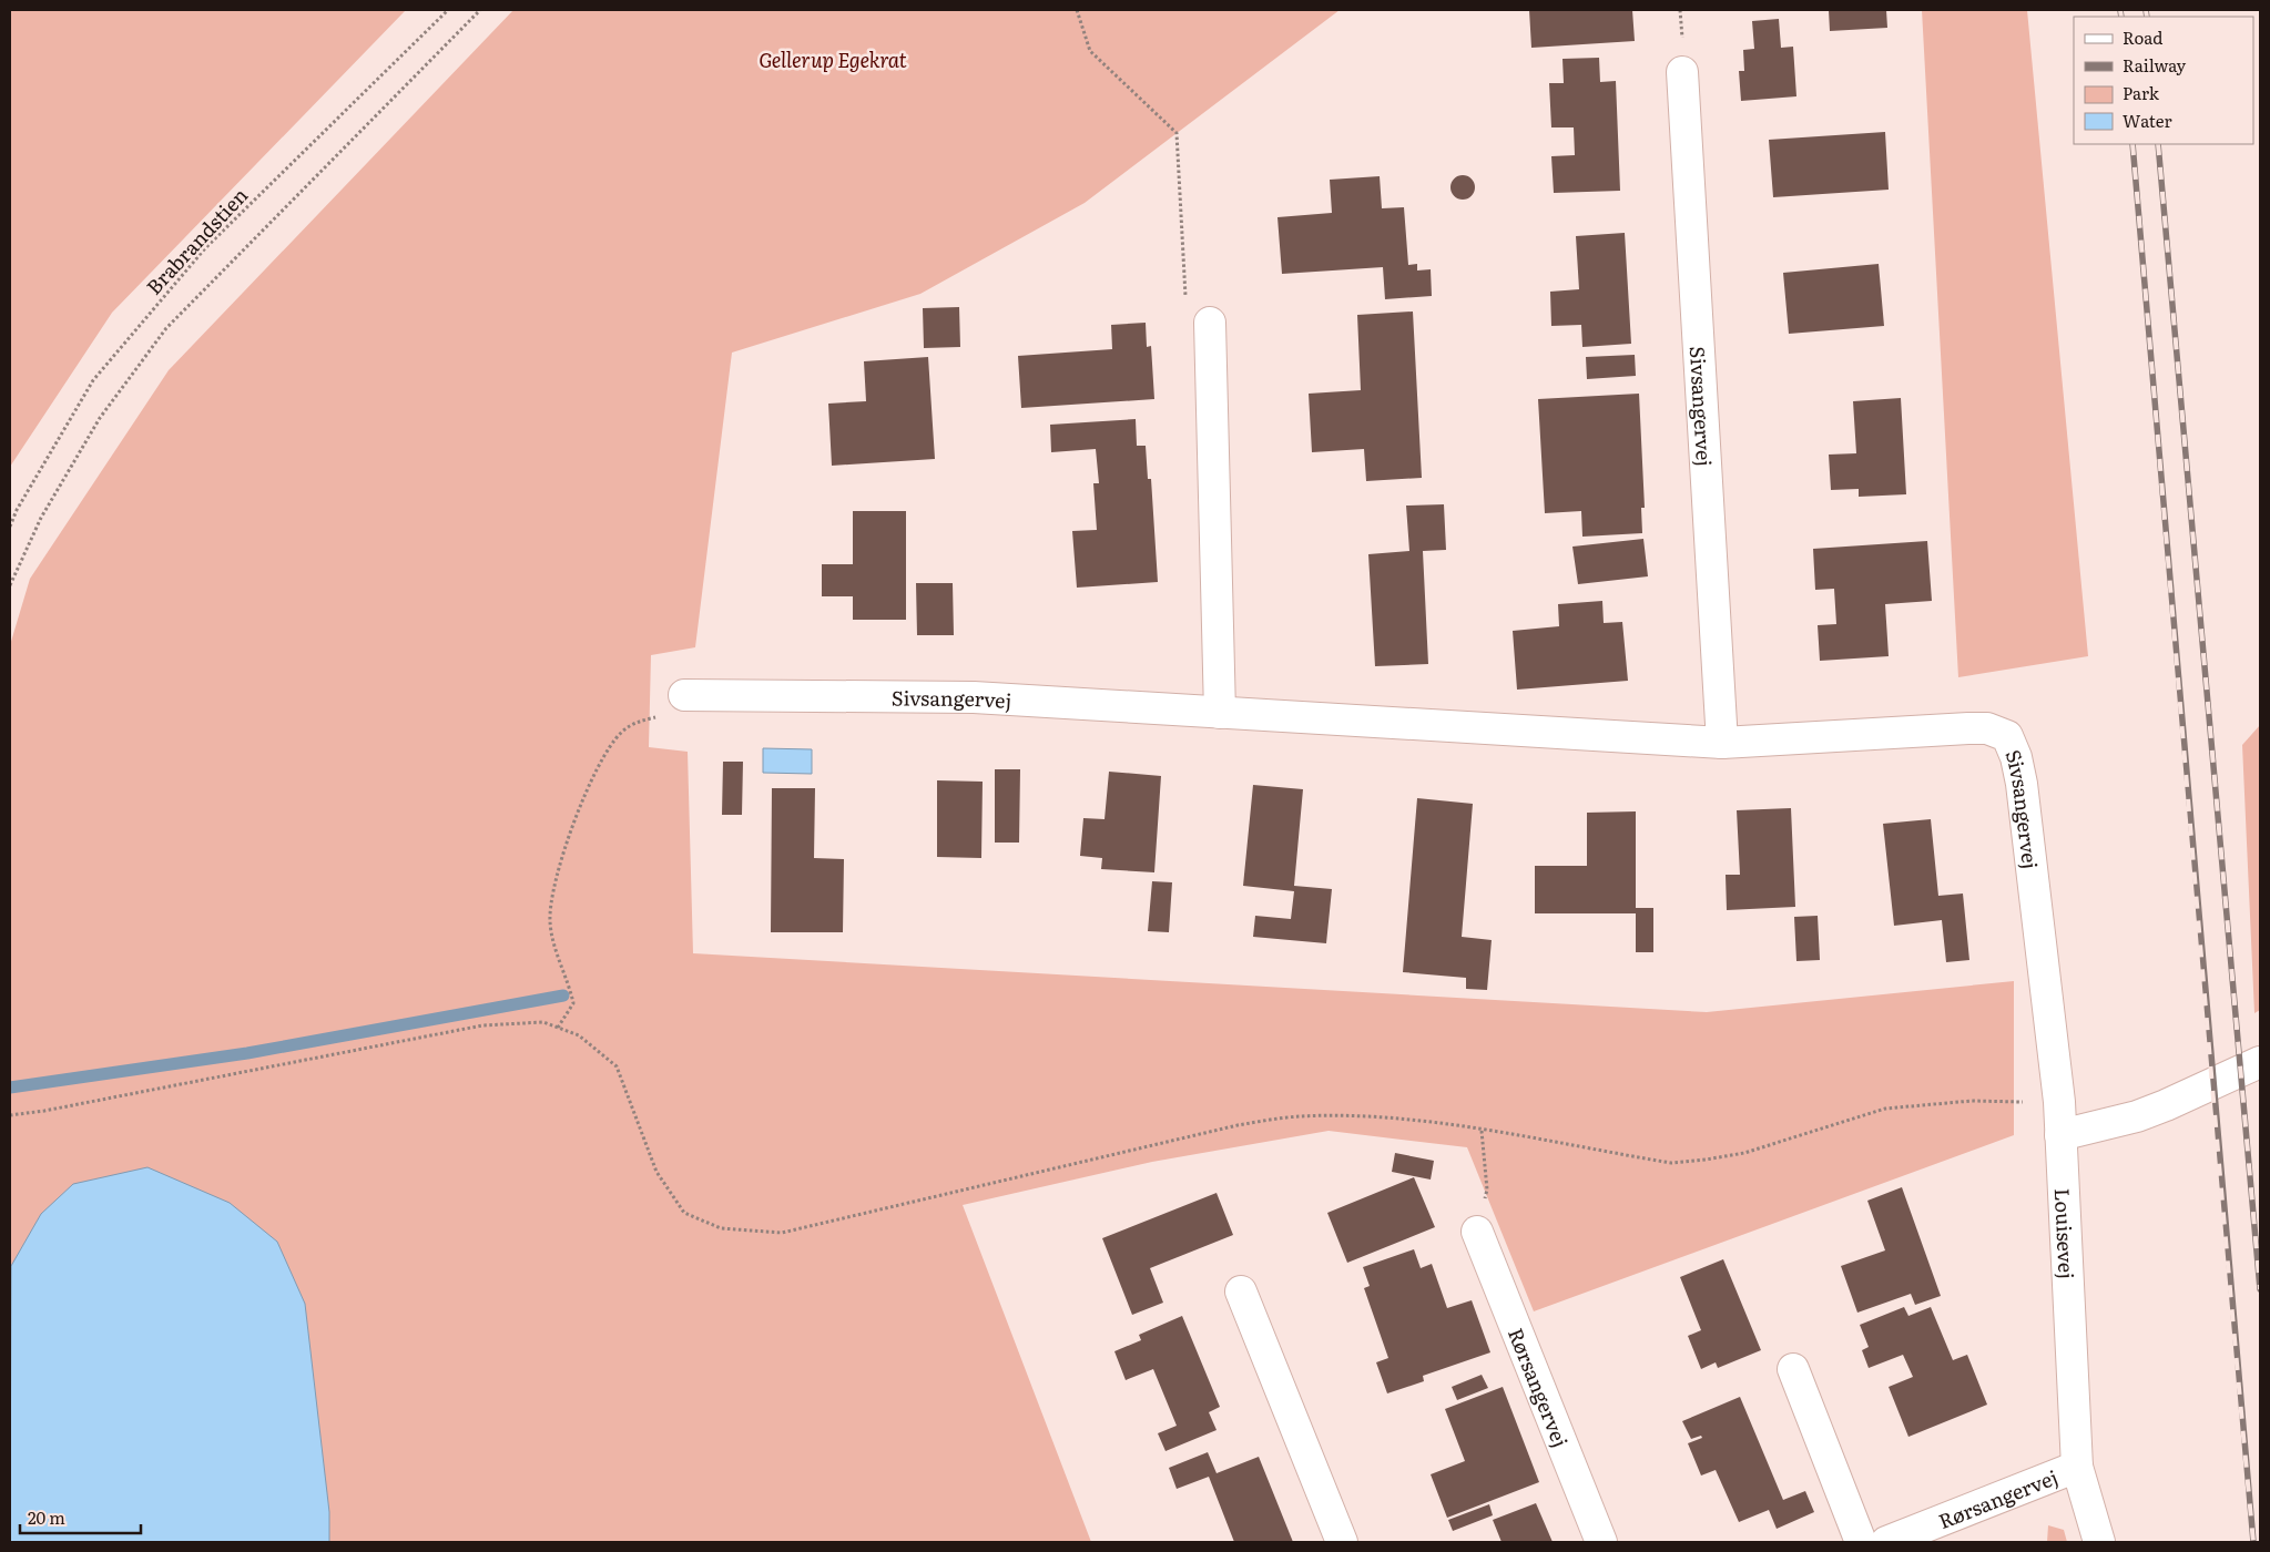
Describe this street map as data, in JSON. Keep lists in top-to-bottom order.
{
  "streets": {
    "street": ["Sivsangervej", "Louisevej", "Rørsangervej"],
    "path": ["Brabrandstien"]
  },
  "crossings": [
    ["Sivsangervej", "Louisevej"],
    ["Louisevej", "Rørsangervej"]
  ],
  "parks": ["Gellerup Egekrat"],
  "legend": [
    "Road",
    "Railway",
    "Park",
    "Water"
  ],
  "scale_bar": "20 m"
}
